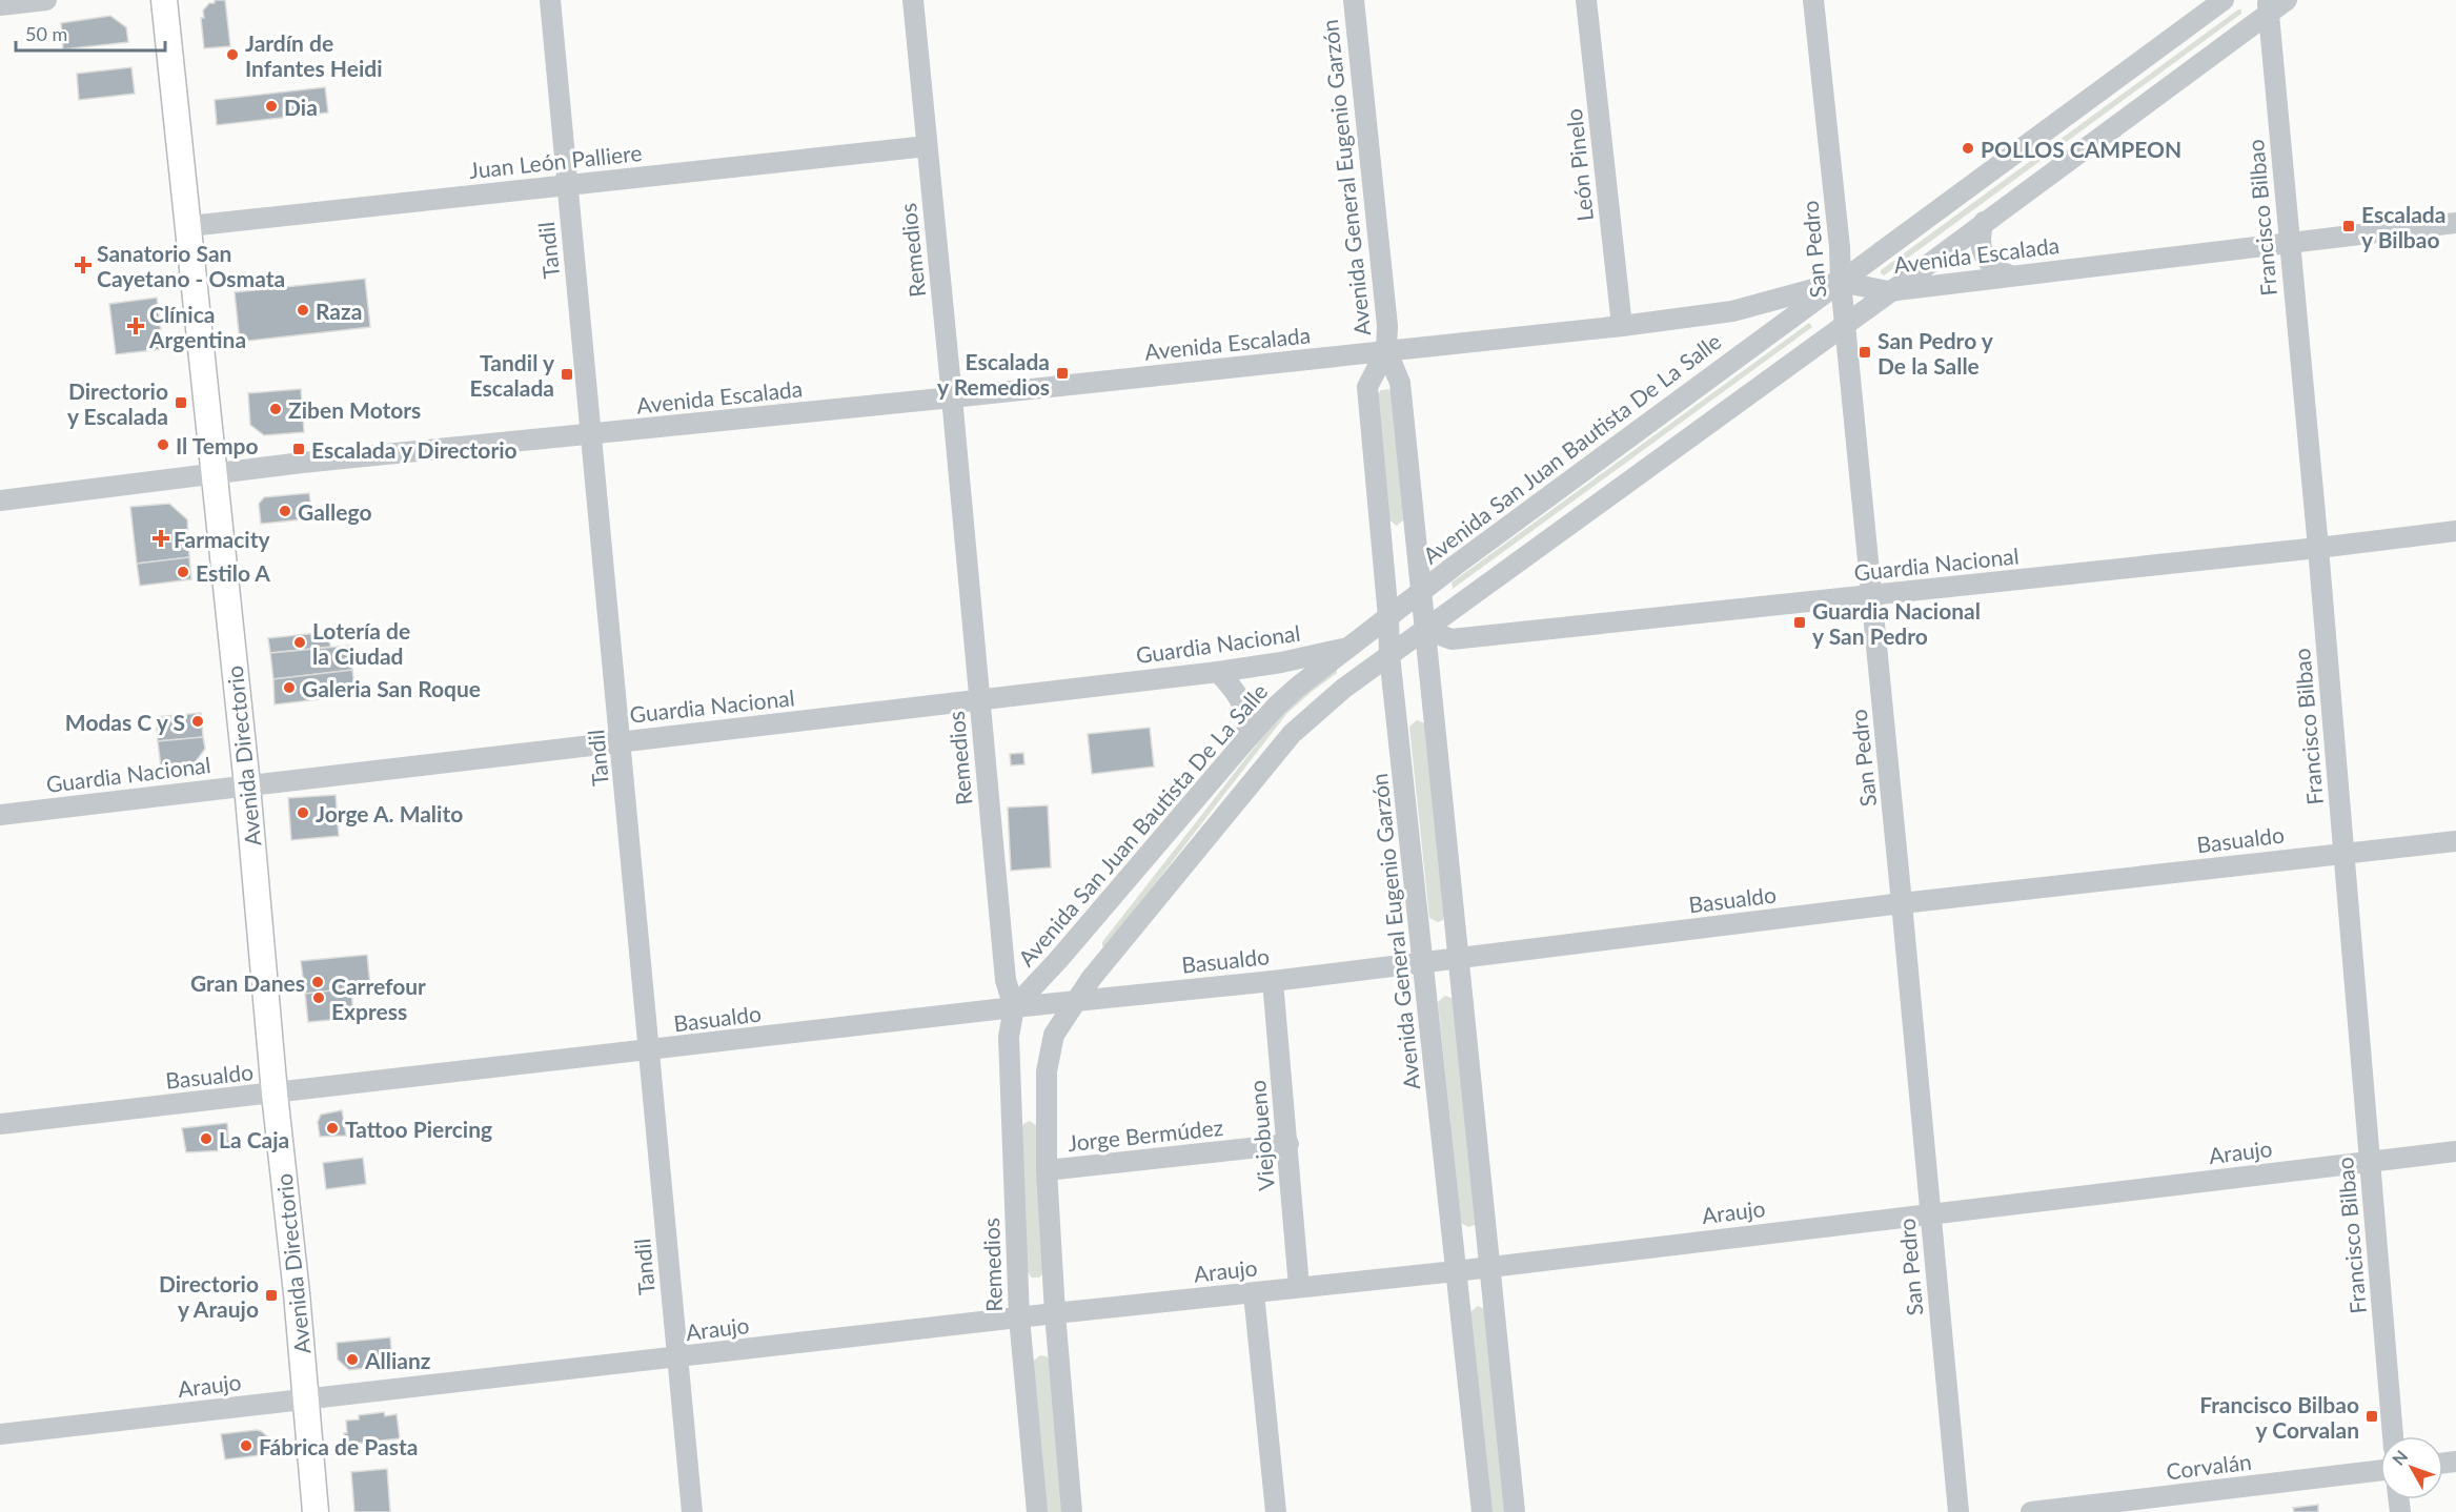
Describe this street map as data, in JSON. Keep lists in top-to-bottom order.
{
  "streets": {
    "main road": ["Avenida Directorio"],
    "street": [
      "Juan León Palliere",
      "León Pinelo",
      "Avenida General Eugenio Garzón",
      "Francisco Bilbao",
      "San Pedro",
      "Tandil",
      "Remedios",
      "Avenida Escalada",
      "Avenida San Juan Bautista De La Salle",
      "Guardia Nacional",
      "Basualdo",
      "Jorge Bermúdez",
      "Viejobueno",
      "Araujo",
      "Corvalán"
    ]
  },
  "crossings": [
    ["Juan León Palliere", "Tandil"],
    ["Juan León Palliere", "Remedios"],
    ["Juan León Palliere", "Avenida Directorio"],
    ["León Pinelo", "Avenida Escalada"],
    ["Avenida General Eugenio Garzón", "Avenida Escalada"],
    ["Avenida General Eugenio Garzón", "Avenida San Juan Bautista De La Salle"],
    ["Avenida General Eugenio Garzón", "Guardia Nacional"],
    ["Avenida General Eugenio Garzón", "Basualdo"],
    ["Avenida General Eugenio Garzón", "Araujo"],
    ["Francisco Bilbao", "Avenida Escalada"],
    ["Francisco Bilbao", "Guardia Nacional"],
    ["Francisco Bilbao", "Basualdo"],
    ["Francisco Bilbao", "Araujo"],
    ["San Pedro", "Avenida Escalada"],
    ["San Pedro", "Avenida San Juan Bautista De La Salle"],
    ["San Pedro", "Guardia Nacional"],
    ["San Pedro", "Basualdo"],
    ["San Pedro", "Araujo"],
    ["Tandil", "Avenida Escalada"],
    ["Tandil", "Guardia Nacional"],
    ["Tandil", "Basualdo"],
    ["Tandil", "Araujo"],
    ["Remedios", "Avenida Escalada"],
    ["Remedios", "Avenida San Juan Bautista De La Salle"],
    ["Remedios", "Guardia Nacional"],
    ["Remedios", "Basualdo"],
    ["Remedios", "Araujo"],
    ["Avenida Escalada", "Avenida San Juan Bautista De La Salle"],
    ["Avenida Escalada", "Avenida Directorio"],
    ["Avenida San Juan Bautista De La Salle", "Guardia Nacional"],
    ["Avenida San Juan Bautista De La Salle", "Basualdo"],
    ["Guardia Nacional", "Avenida Directorio"],
    ["Avenida Directorio", "Basualdo"],
    ["Avenida Directorio", "Araujo"],
    ["Basualdo", "Viejobueno"],
    ["Jorge Bermúdez", "Viejobueno"],
    ["Viejobueno", "Araujo"]
  ],
  "places": {
    "other": [
      "Jardín de Infantes Heidi",
      "Dia",
      "POLLOS CAMPEON",
      "Raza",
      "Ziben Motors",
      "Il Tempo",
      "Gallego",
      "Estilo A",
      "Lotería de la Ciudad",
      "Galeria San Roque",
      "Modas C y S",
      "Jorge A. Malito",
      "Gran Danes",
      "Carrefour Express",
      "Tattoo Piercing",
      "La Caja",
      "Allianz",
      "Fábrica de Pasta"
    ],
    "transit": [
      "Escalada y Bilbao",
      "San Pedro y De la Salle",
      "Escalada y Remedios",
      "Tandil y Escalada",
      "Directorio y Escalada",
      "Escalada y Directorio",
      "Guardia Nacional y San Pedro",
      "Directorio y Araujo",
      "Francisco Bilbao y Corvalan"
    ],
    "health": ["Sanatorio San Cayetano - Osmata", "Clínica Argentina", "Farmacity"]
  },
  "scale_bar": "50 m",
  "north": "top left"
}
